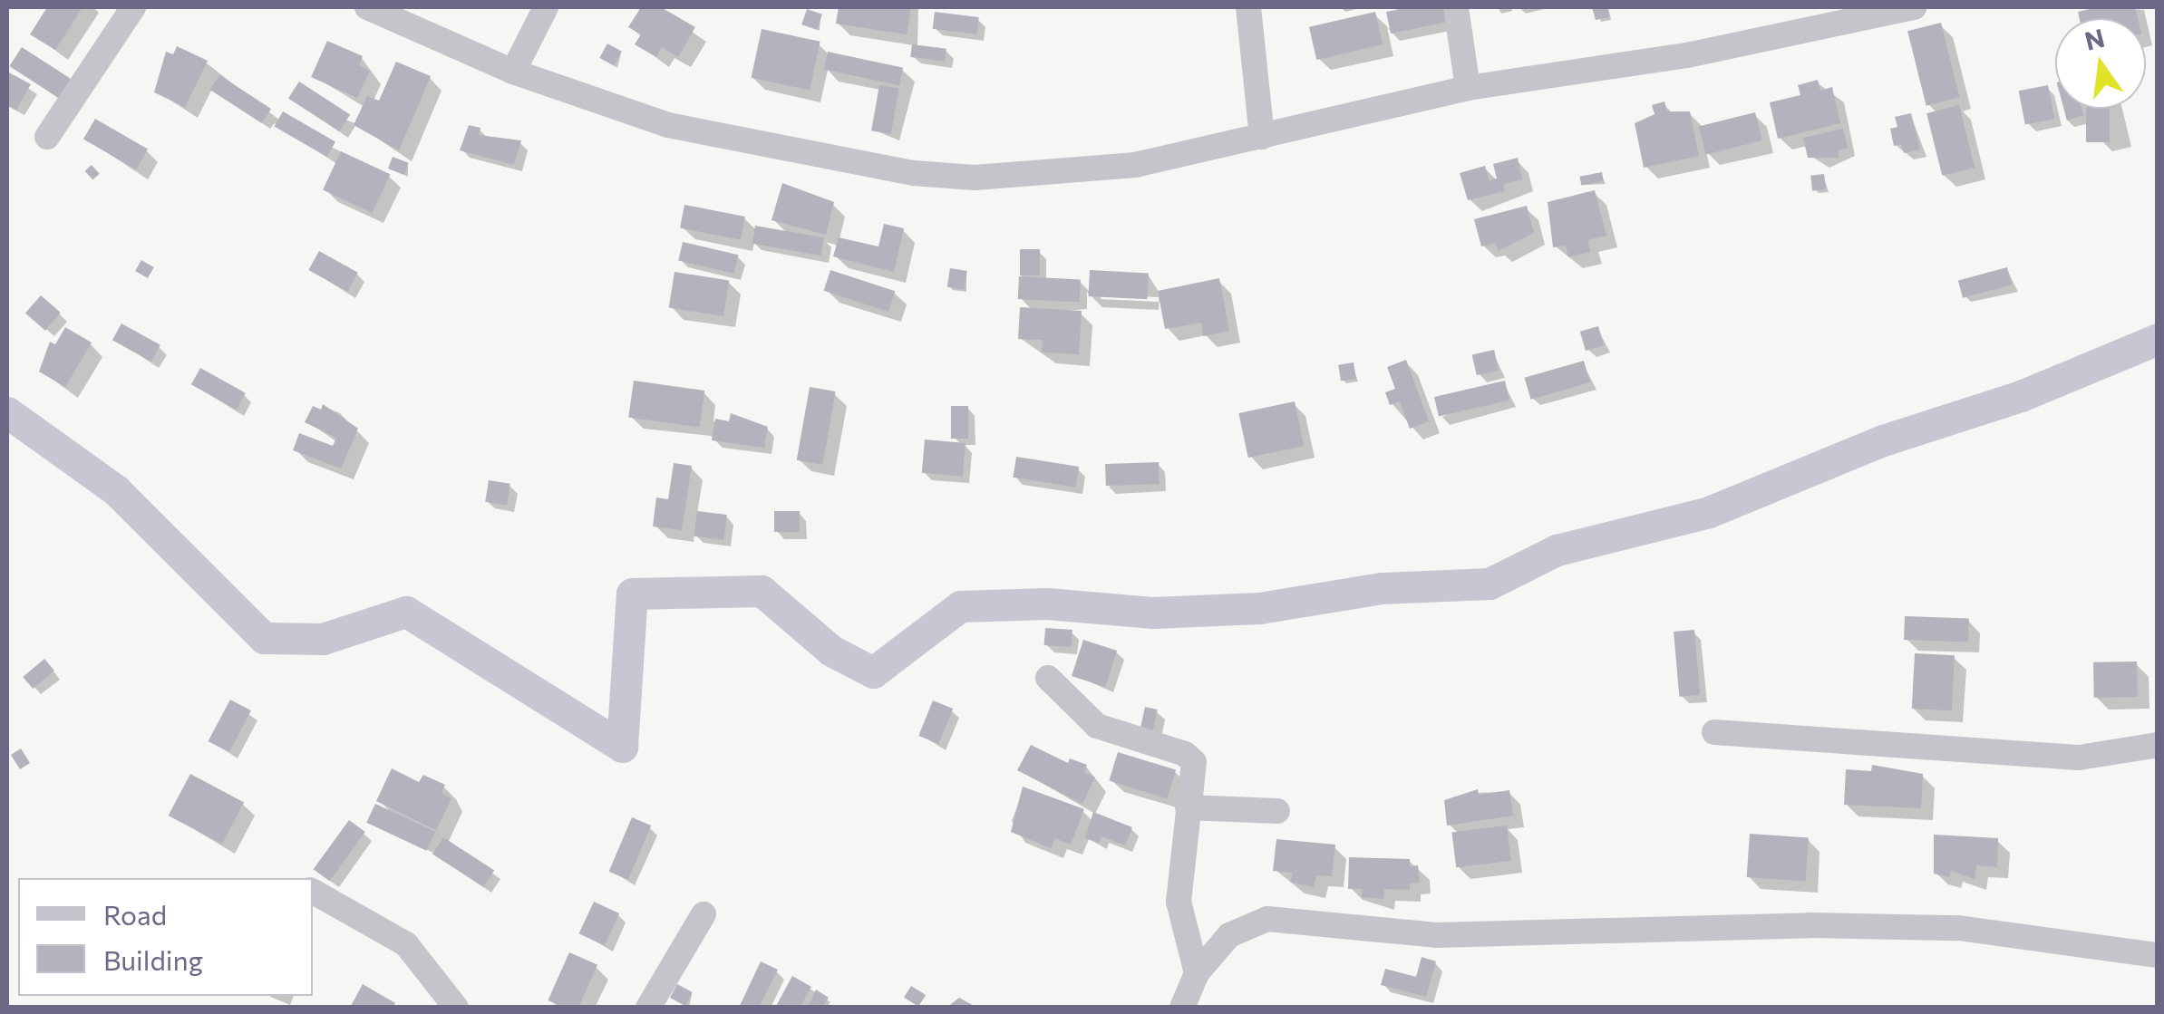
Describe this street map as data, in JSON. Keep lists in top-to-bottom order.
{
  "legend": ["Road", "Building"],
  "north": "top"
}
